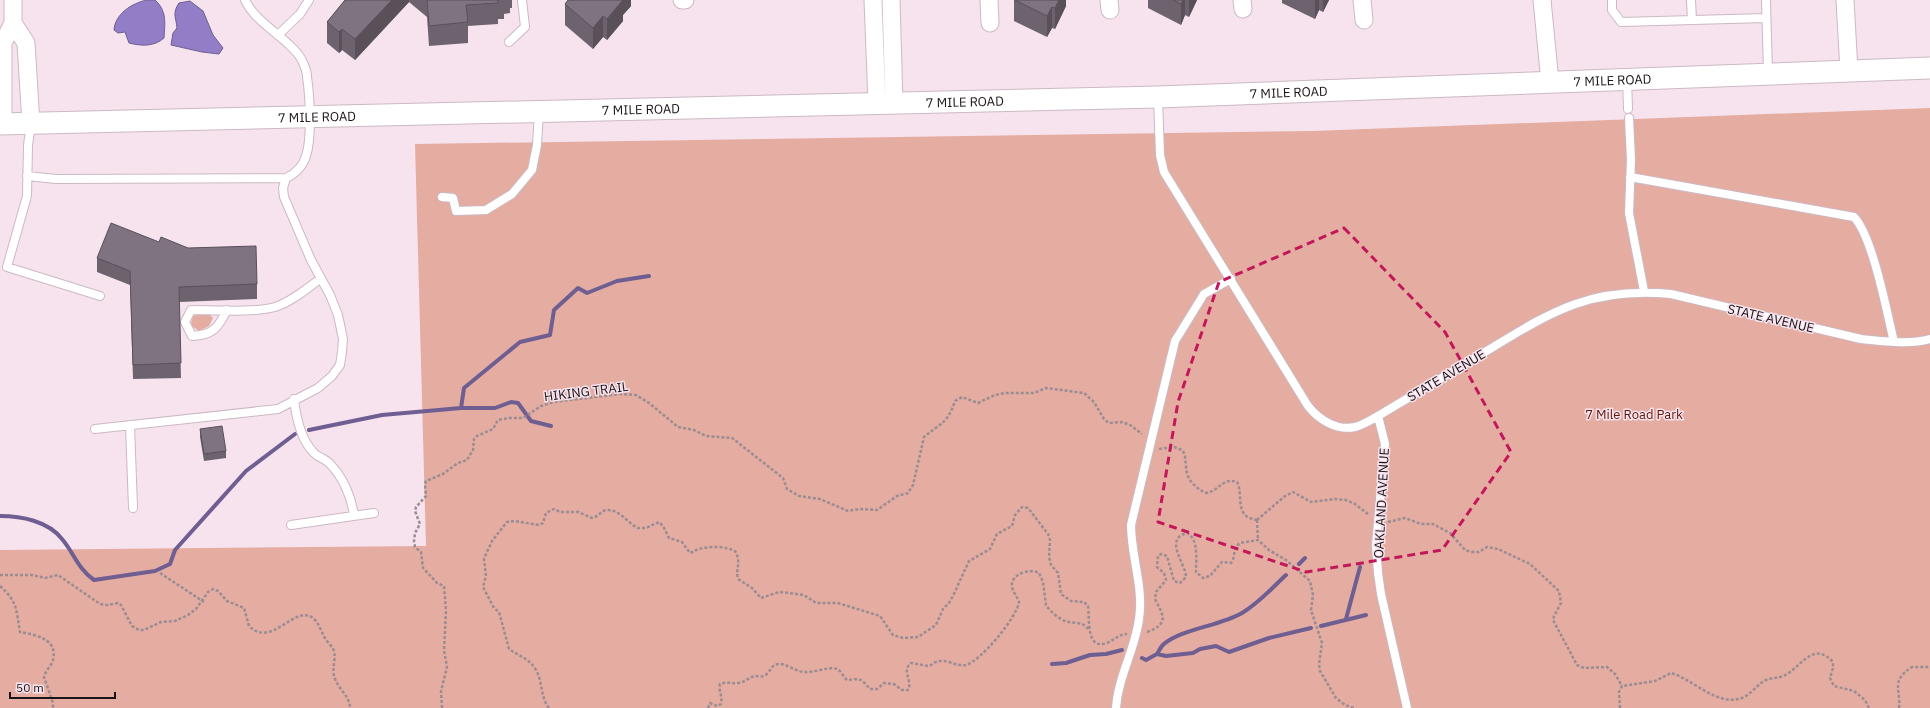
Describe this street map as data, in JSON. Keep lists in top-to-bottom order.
{
  "streets": {
    "street": ["7 MILE ROAD"],
    "lane": ["STATE AVENUE", "OAKLAND AVENUE"],
    "path": ["HIKING TRAIL"]
  },
  "crossings": [
    ["7 MILE ROAD", "STATE AVENUE"],
    ["STATE AVENUE", "OAKLAND AVENUE"]
  ],
  "parks": ["7 Mile Road Park"],
  "scale_bar": "50 m"
}
